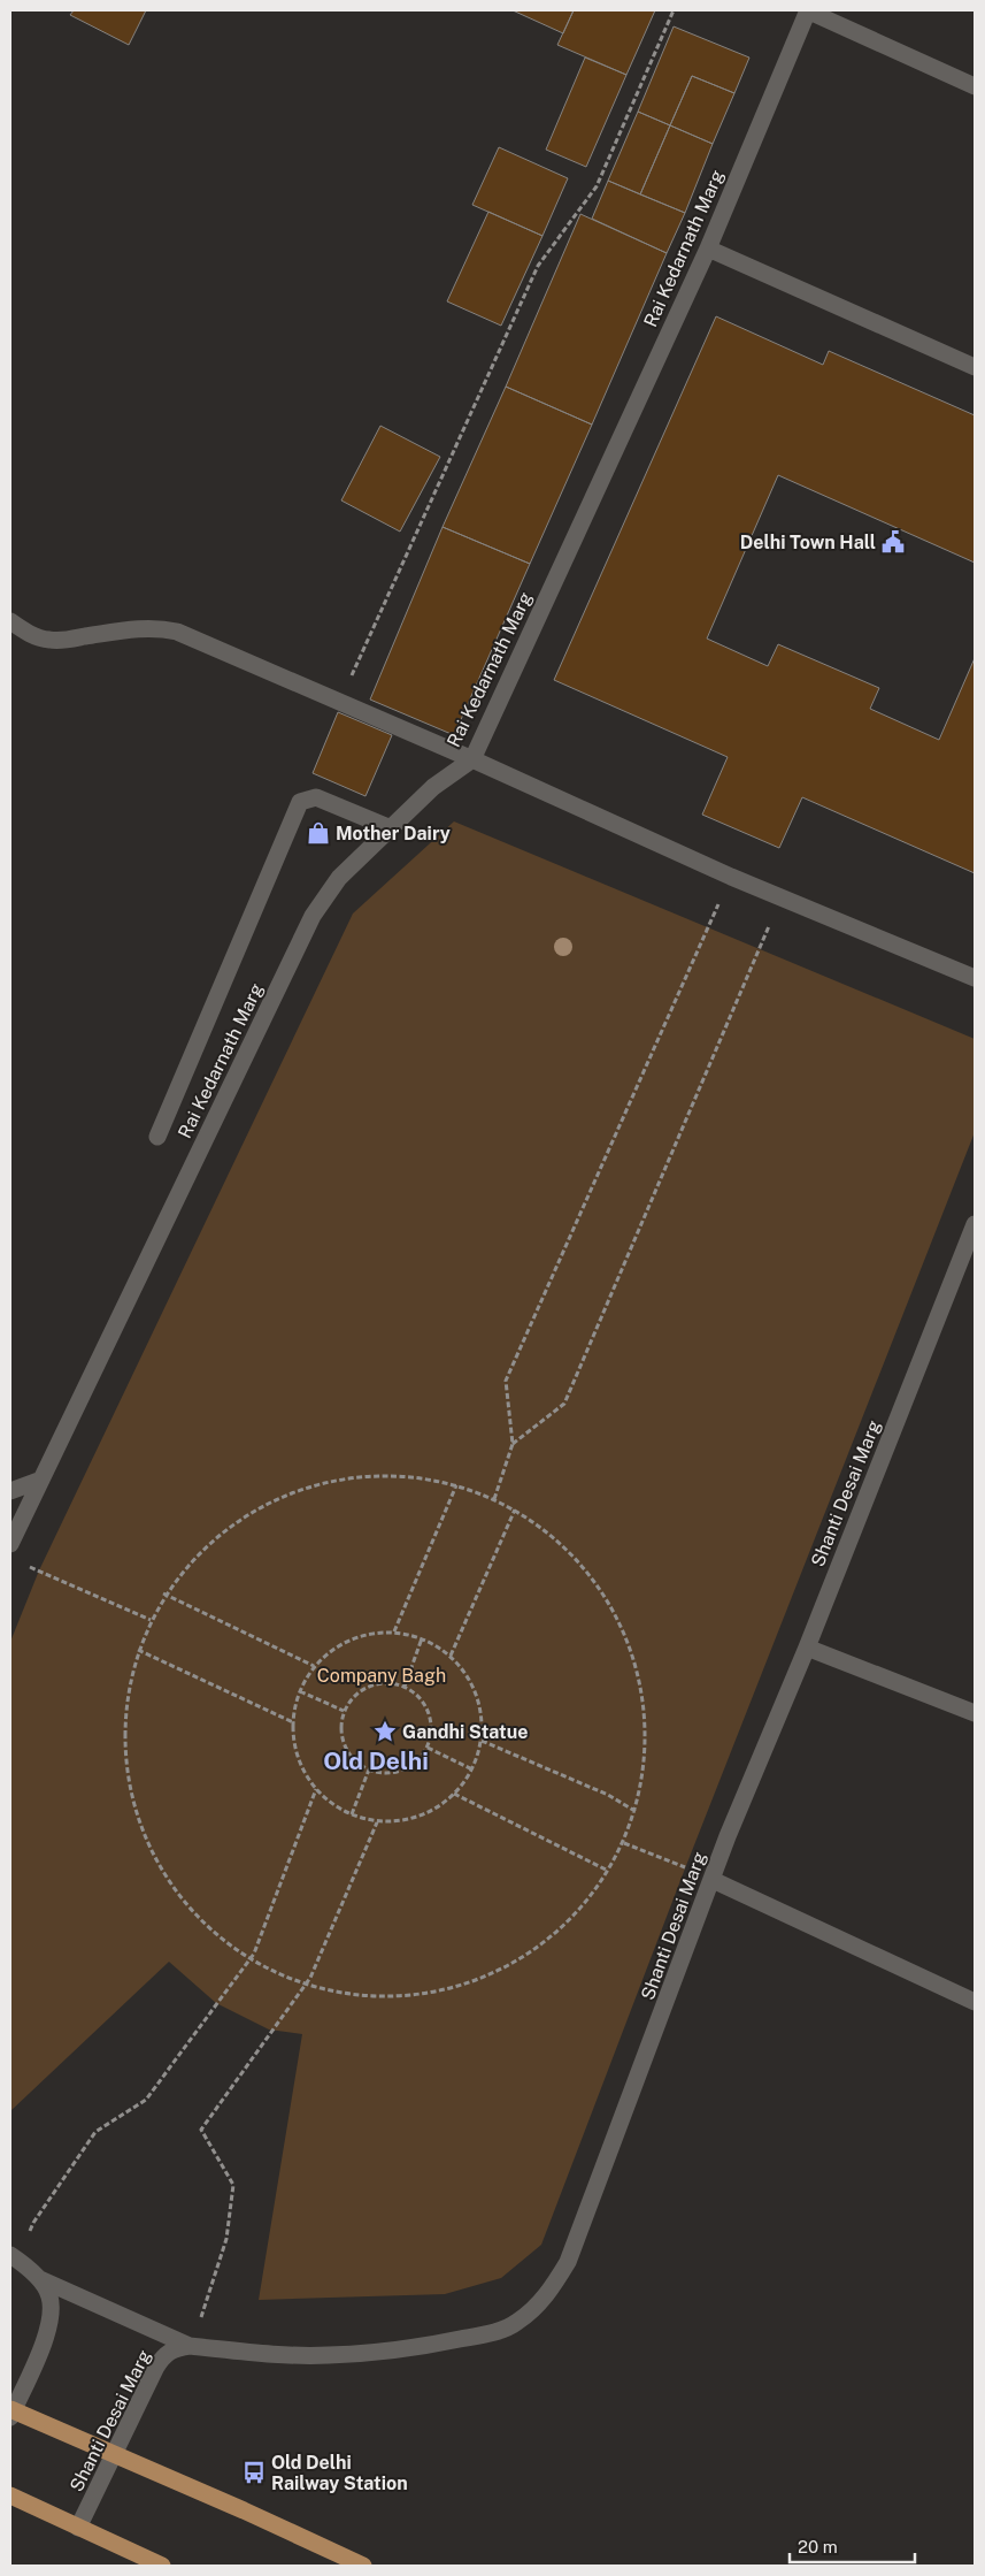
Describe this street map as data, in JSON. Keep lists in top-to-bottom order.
{
  "streets": {
    "street": ["Rai Kedarnath Marg", "Shanti Desai Marg"]
  },
  "districts": ["Old Delhi"],
  "parks": ["Company Bagh"],
  "places": {
    "public building": ["Delhi Town Hall"],
    "shop": ["Mother Dairy"],
    "place": ["Gandhi Statue"],
    "bus stop": ["Old Delhi Railway Station"]
  },
  "scale_bar": "20 m"
}
